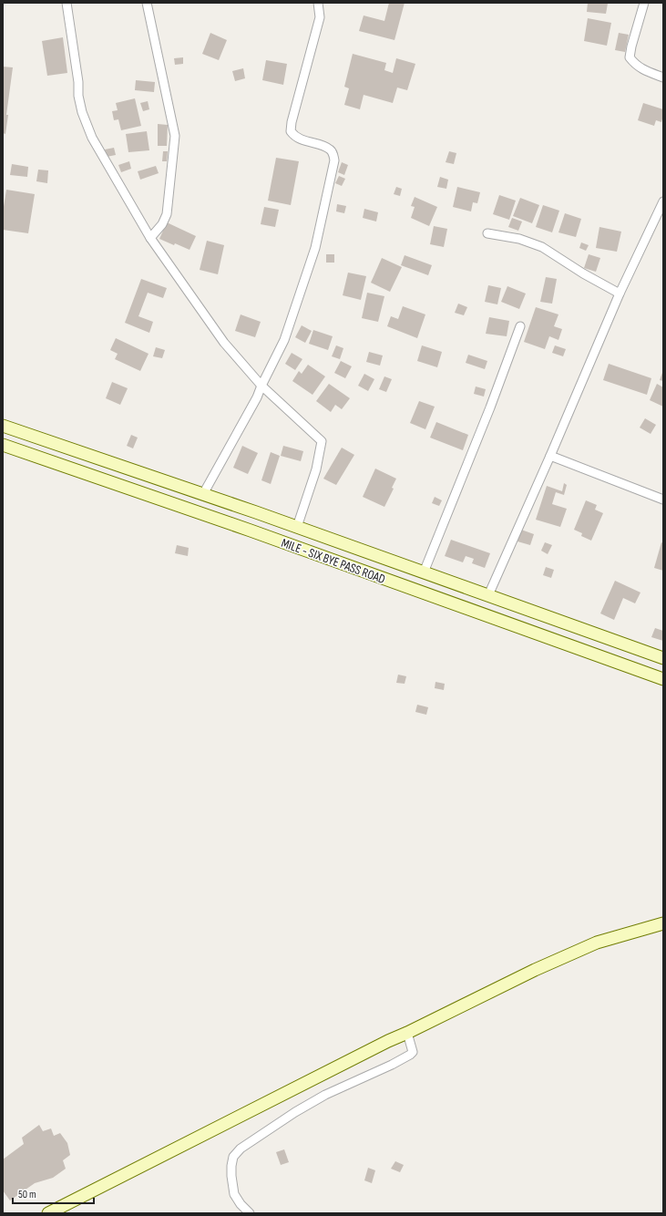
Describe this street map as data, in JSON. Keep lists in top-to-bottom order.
{
  "streets": {
    "street": ["MILE - SIX BYE PASS ROAD"]
  },
  "scale_bar": "50 m"
}
